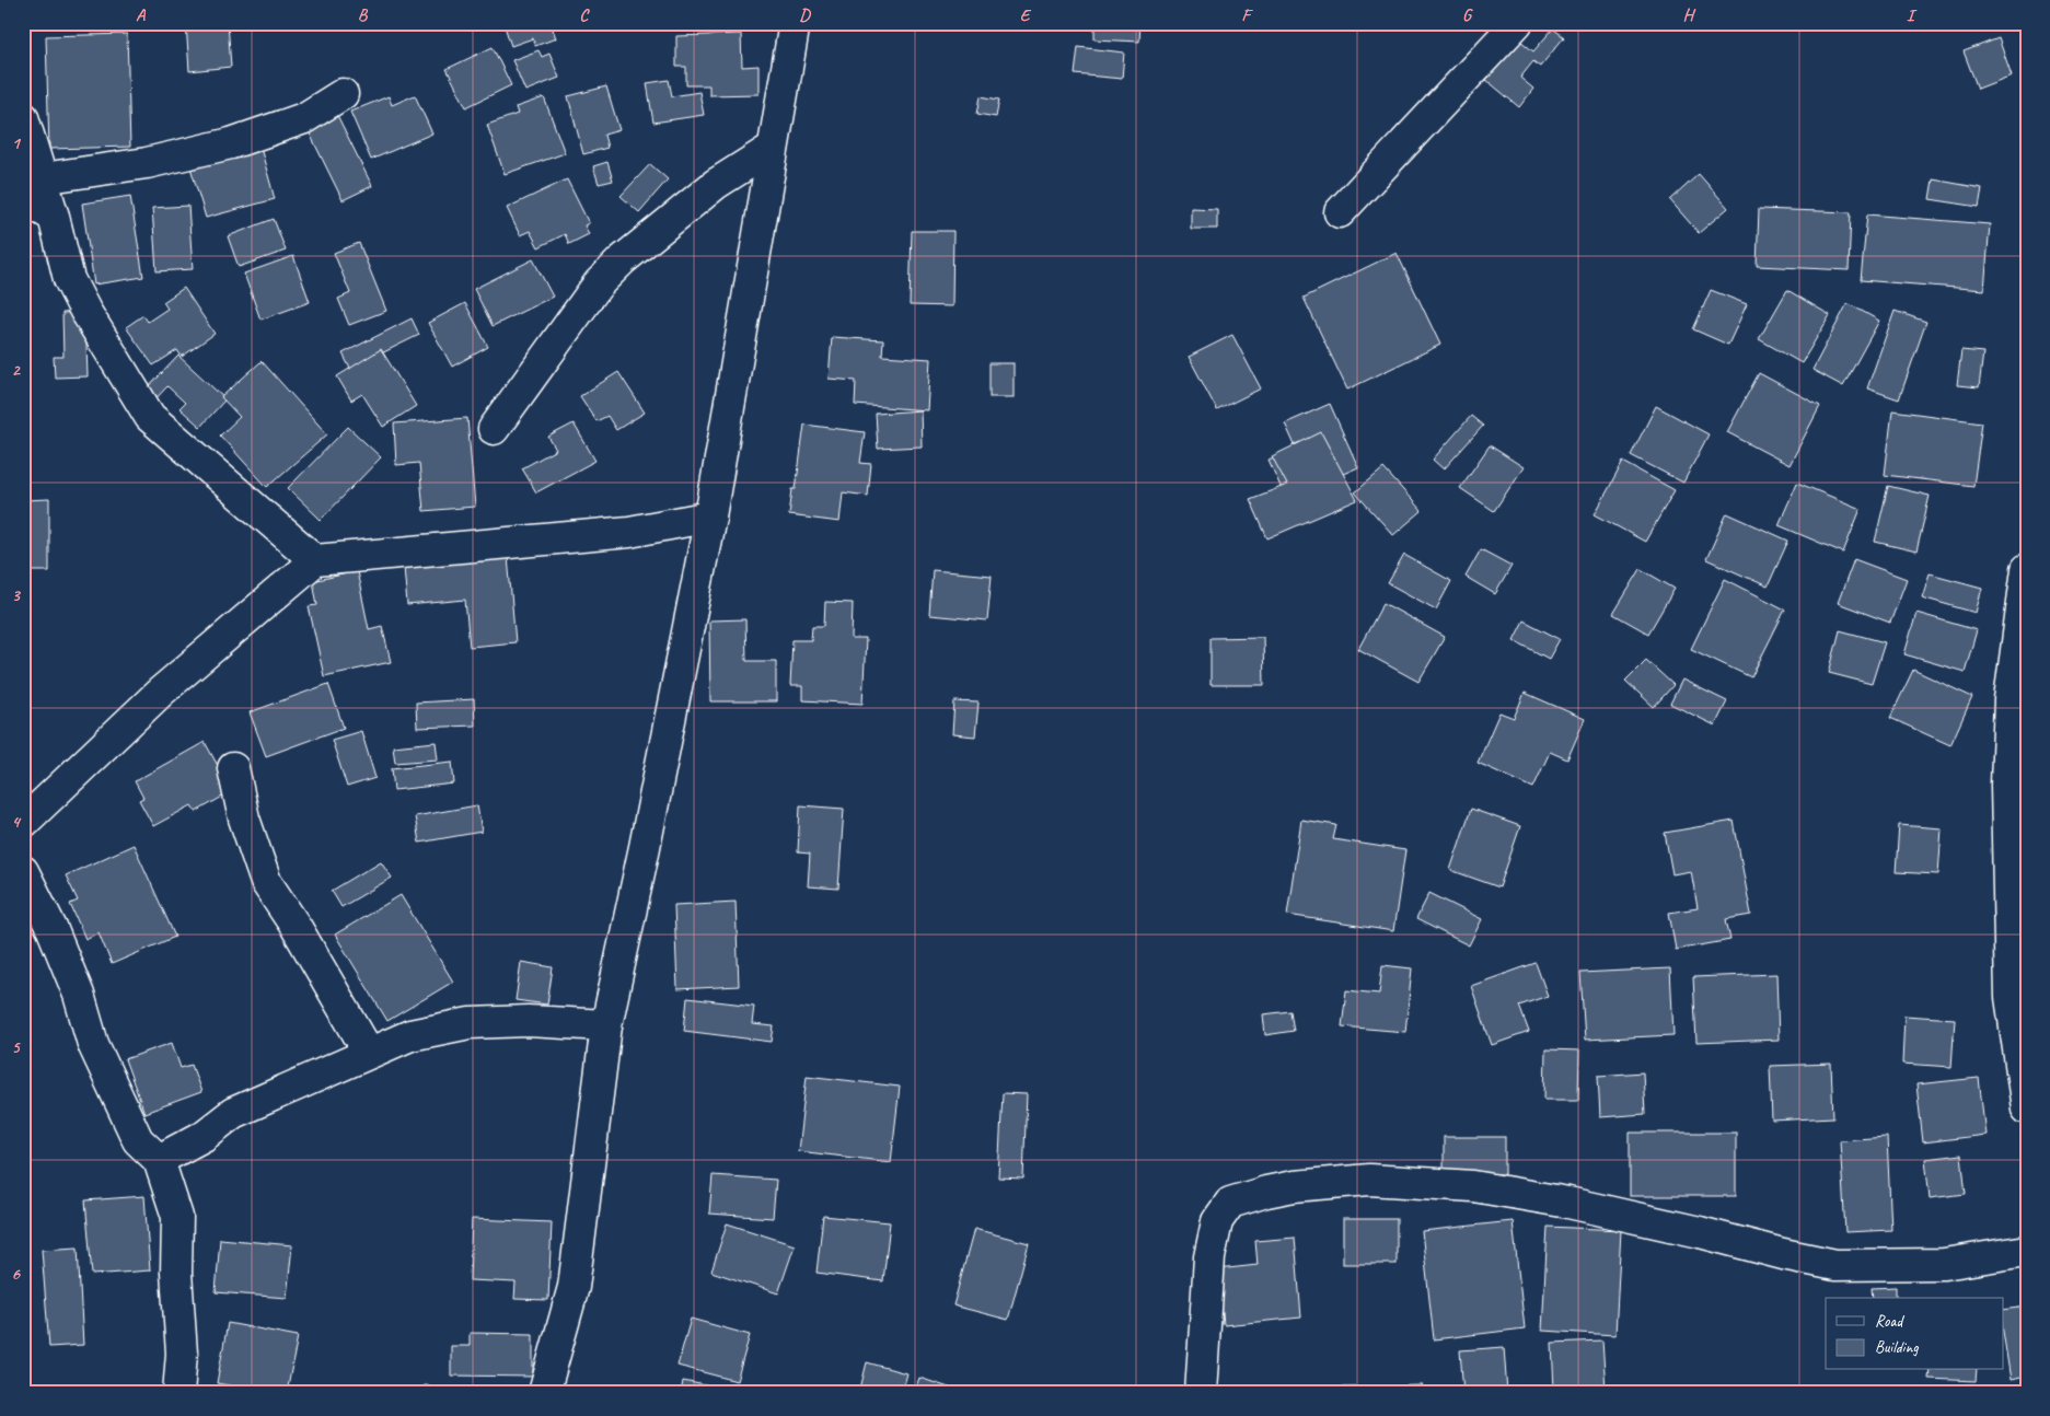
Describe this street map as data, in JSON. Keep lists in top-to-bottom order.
{
  "legend": ["Road", "Building"],
  "grid": {
    "columns": [
      "A",
      "B",
      "C",
      "D",
      "E",
      "F",
      "G",
      "H",
      "I"
    ],
    "rows": [
      "1",
      "2",
      "3",
      "4",
      "5",
      "6"
    ]
  }
}
